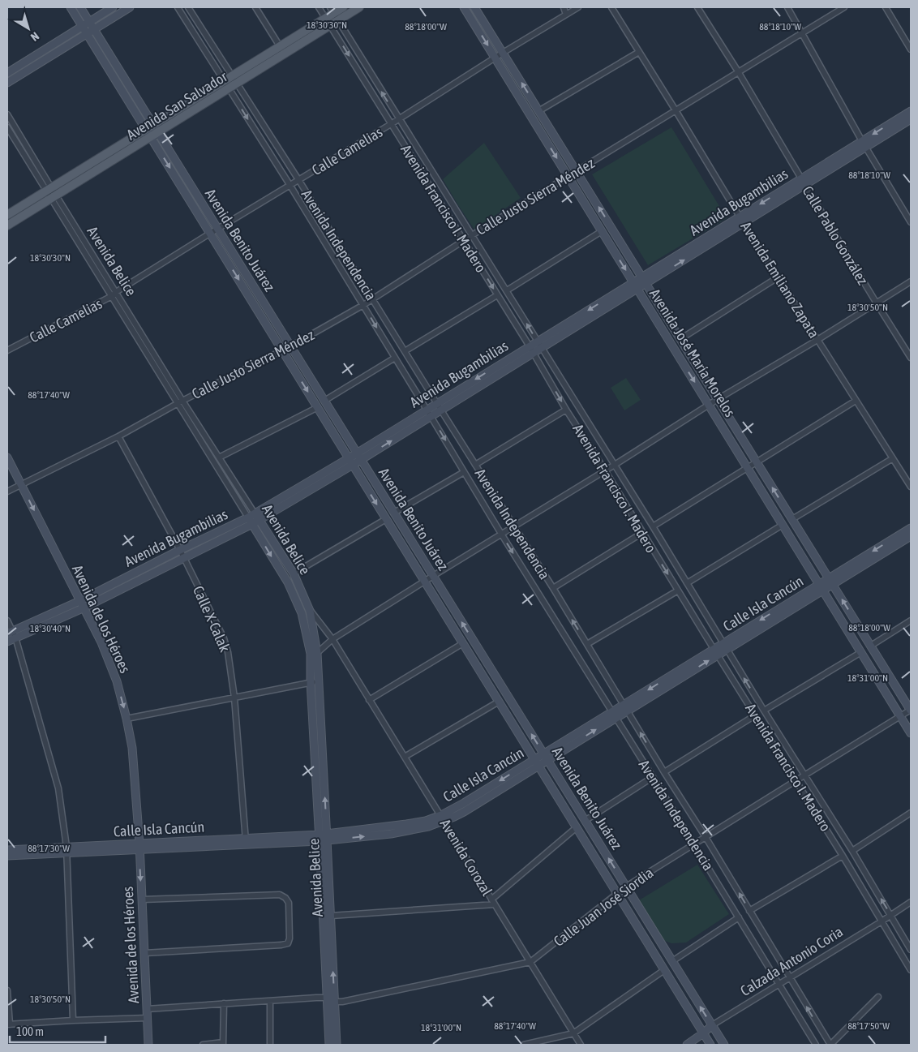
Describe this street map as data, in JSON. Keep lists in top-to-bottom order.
{
  "streets": {
    "main road": [
      "Avenida San Salvador",
      "Avenida Bugambilias",
      "Avenida Benito Juárez",
      "Avenida Belice",
      "Avenida José María Morelos",
      "Calle Isla Cancún",
      "Avenida de los Héroes",
      "Calzada Antonio Coria"
    ],
    "street": [
      "Calle Camelias",
      "Calle Justo Sierra Méndez",
      "Avenida Francisco I. Madero",
      "Calle Pablo González",
      "Avenida Independencia",
      "Avenida Emiliano Zapata",
      "Calle X-Calak",
      "Avenida Corozal",
      "Calle Juan José Siordia"
    ]
  },
  "crossings": [
    ["Avenida San Salvador", "Avenida Francisco I. Madero"],
    ["Avenida San Salvador", "Avenida Benito Juárez"],
    ["Avenida San Salvador", "Avenida Independencia"],
    ["Avenida San Salvador", "Avenida Belice"],
    ["Calle Camelias", "Avenida Francisco I. Madero"],
    ["Calle Camelias", "Avenida Benito Juárez"],
    ["Calle Camelias", "Avenida Independencia"],
    ["Calle Camelias", "Avenida Belice"],
    ["Calle Camelias", "Avenida José María Morelos"],
    ["Calle Justo Sierra Méndez", "Avenida Francisco I. Madero"],
    ["Calle Justo Sierra Méndez", "Calle Pablo González"],
    ["Calle Justo Sierra Méndez", "Avenida Benito Juárez"],
    ["Calle Justo Sierra Méndez", "Avenida Independencia"],
    ["Calle Justo Sierra Méndez", "Avenida Belice"],
    ["Calle Justo Sierra Méndez", "Avenida Emiliano Zapata"],
    ["Calle Justo Sierra Méndez", "Avenida José María Morelos"],
    ["Calle Justo Sierra Méndez", "Avenida de los Héroes"],
    ["Calle Justo Sierra Méndez", "Calle X-Calak"],
    ["Avenida Bugambilias", "Avenida Francisco I. Madero"],
    ["Avenida Bugambilias", "Calle Pablo González"],
    ["Avenida Bugambilias", "Avenida Benito Juárez"],
    ["Avenida Bugambilias", "Avenida Independencia"],
    ["Avenida Bugambilias", "Avenida Belice"],
    ["Avenida Bugambilias", "Avenida Emiliano Zapata"],
    ["Avenida Bugambilias", "Avenida José María Morelos"],
    ["Avenida Bugambilias", "Avenida de los Héroes"],
    ["Avenida Bugambilias", "Calle X-Calak"],
    ["Avenida Francisco I. Madero", "Calle Isla Cancún"],
    ["Avenida Francisco I. Madero", "Calle Juan José Siordia"],
    ["Avenida Francisco I. Madero", "Calzada Antonio Coria"],
    ["Avenida Benito Juárez", "Calle Isla Cancún"],
    ["Avenida Benito Juárez", "Calle Juan José Siordia"],
    ["Avenida Benito Juárez", "Calzada Antonio Coria"],
    ["Avenida Independencia", "Calle Isla Cancún"],
    ["Avenida Independencia", "Calle Juan José Siordia"],
    ["Avenida Independencia", "Calzada Antonio Coria"],
    ["Avenida Belice", "Calle Isla Cancún"],
    ["Avenida Belice", "Avenida Corozal"],
    ["Avenida Belice", "Calle Juan José Siordia"],
    ["Avenida José María Morelos", "Calle Isla Cancún"],
    ["Avenida José María Morelos", "Calle Juan José Siordia"],
    ["Calle Isla Cancún", "Avenida de los Héroes"],
    ["Calle Isla Cancún", "Calle X-Calak"],
    ["Calle Isla Cancún", "Avenida Corozal"],
    ["Avenida Corozal", "Calle Juan José Siordia"]
  ],
  "one_way": ["Avenida de los Héroes"],
  "scale_bar": "100 m",
  "north": "bottom right",
  "coordinates": [
    "18°30'30\"N",
    "88°18'00\"W",
    "88°18'10\"W",
    "18°30'50\"N",
    "88°17'40\"W",
    "18°30'40\"N",
    "18°31'00\"N",
    "88°17'30\"W",
    "88°17'50\"W"
  ]
}
